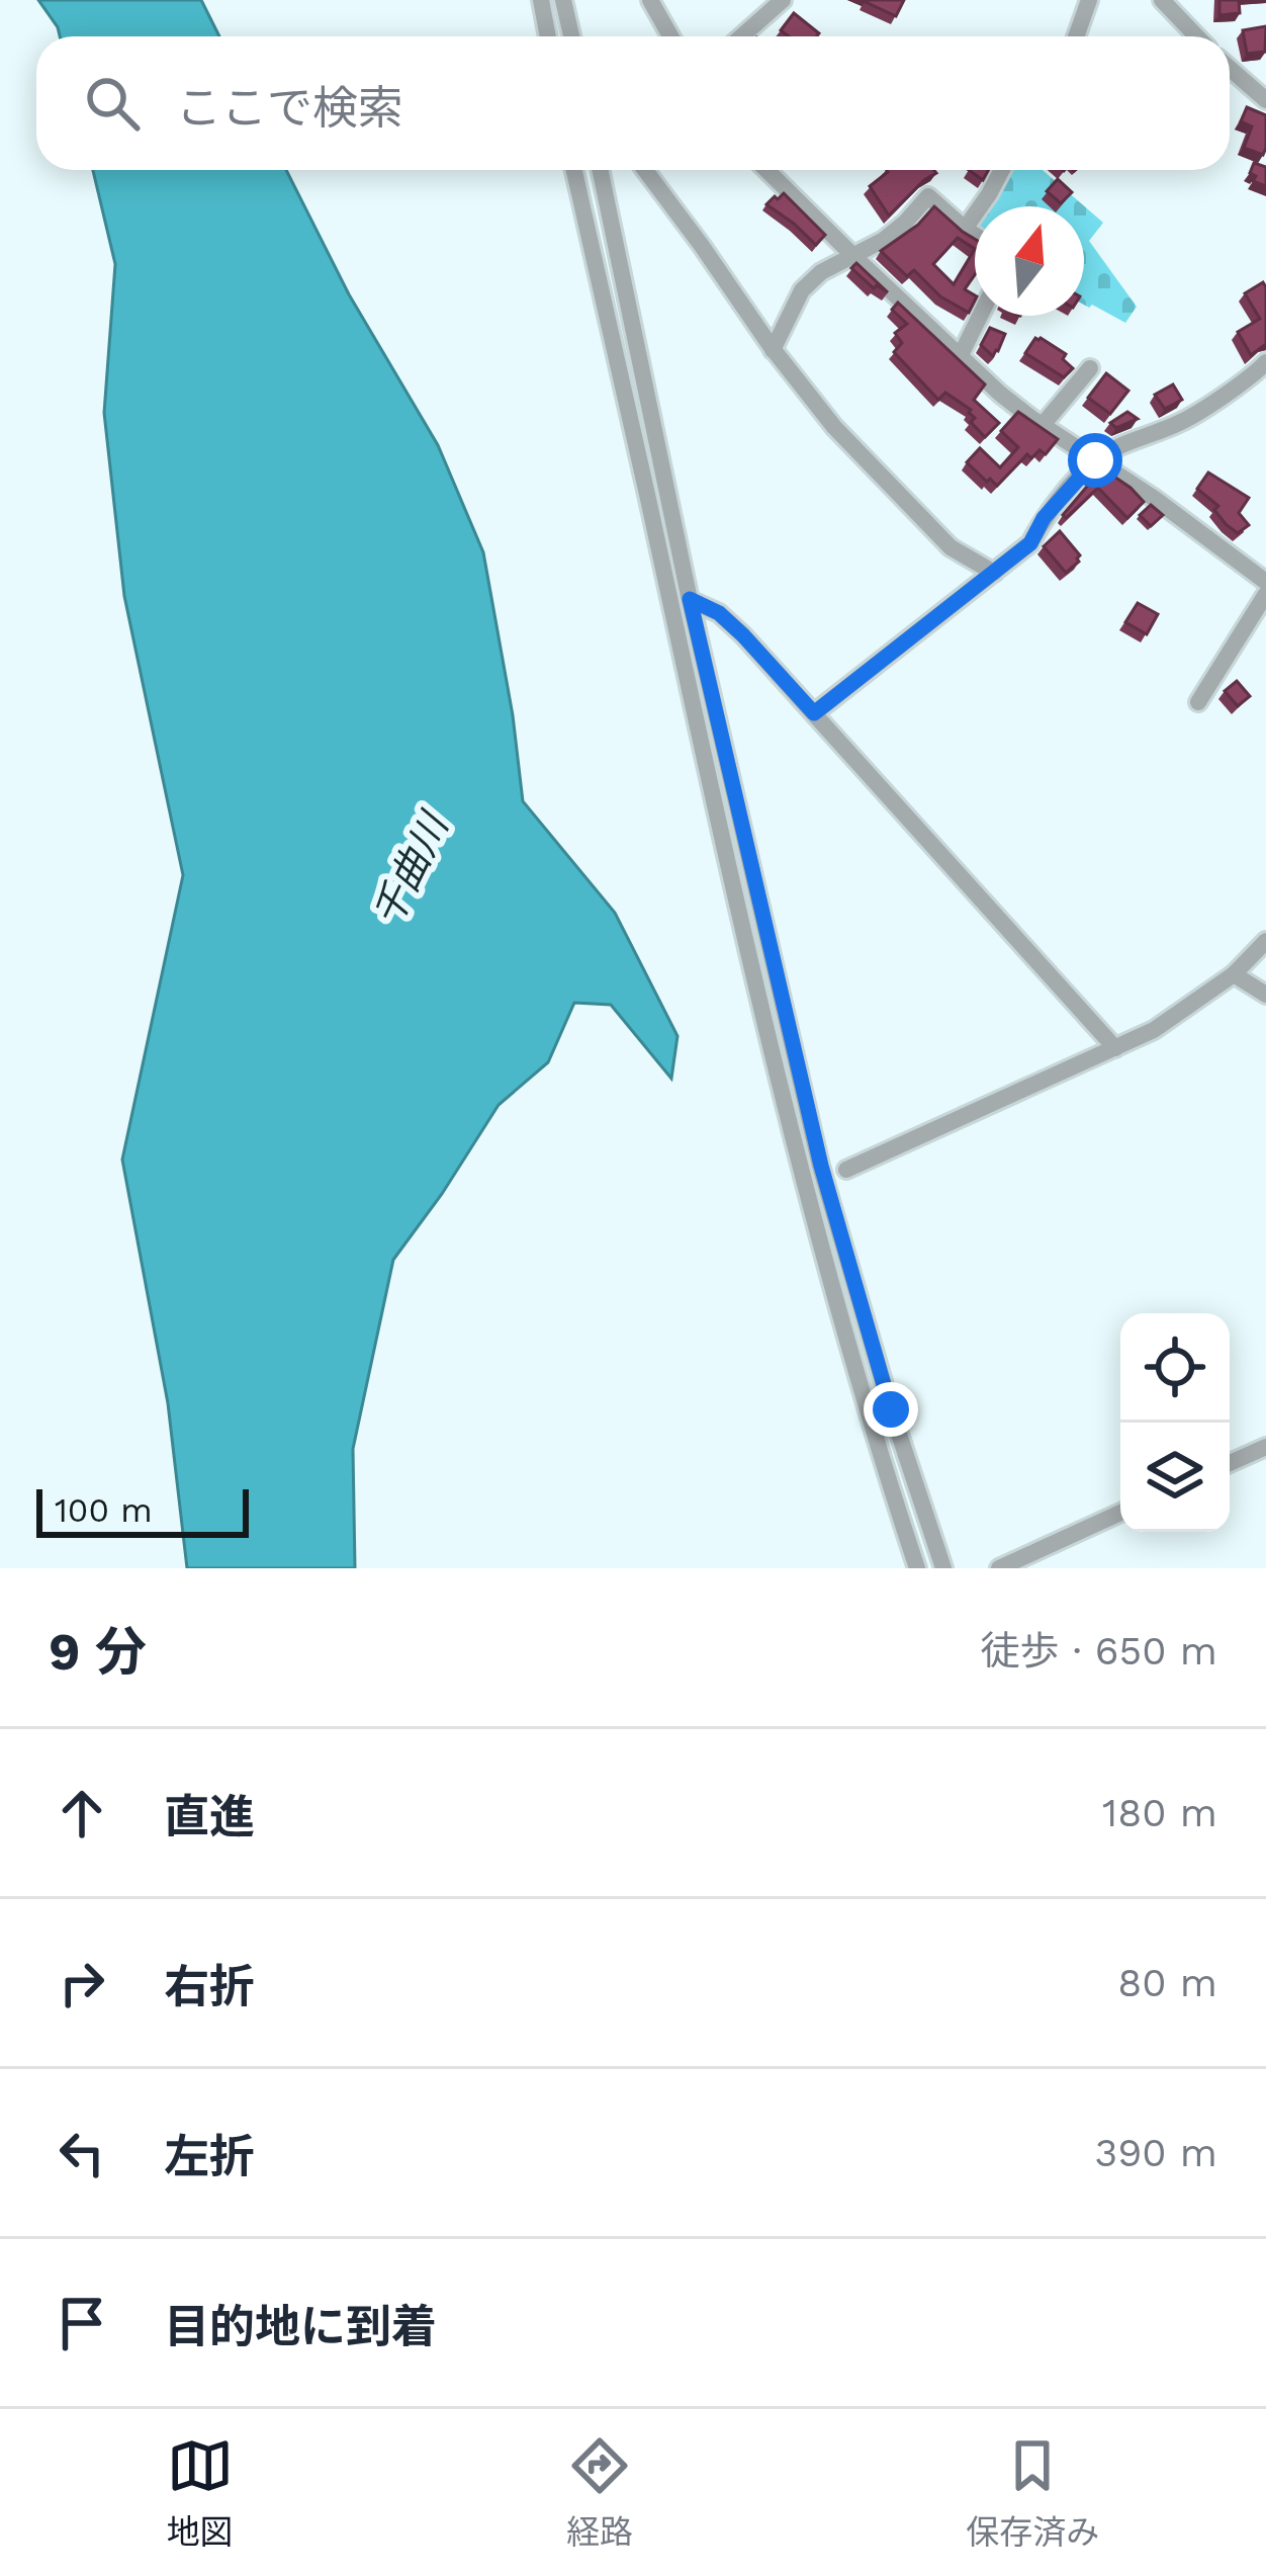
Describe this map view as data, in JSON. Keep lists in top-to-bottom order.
{
  "water": ["千曲川"],
  "scale_bar": "100 m",
  "north": "top",
  "page": {
    "search": "ここで検索",
    "scale": "100 m",
    "heading": ["9 分", "徒歩 · 650 m"],
    "list": [
      ["直進", "180 m"],
      ["右折", "80 m"],
      ["左折", "390 m"],
      "目的地に到着"
    ],
    "nav": ["地図", "経路", "保存済み"]
  }
}
